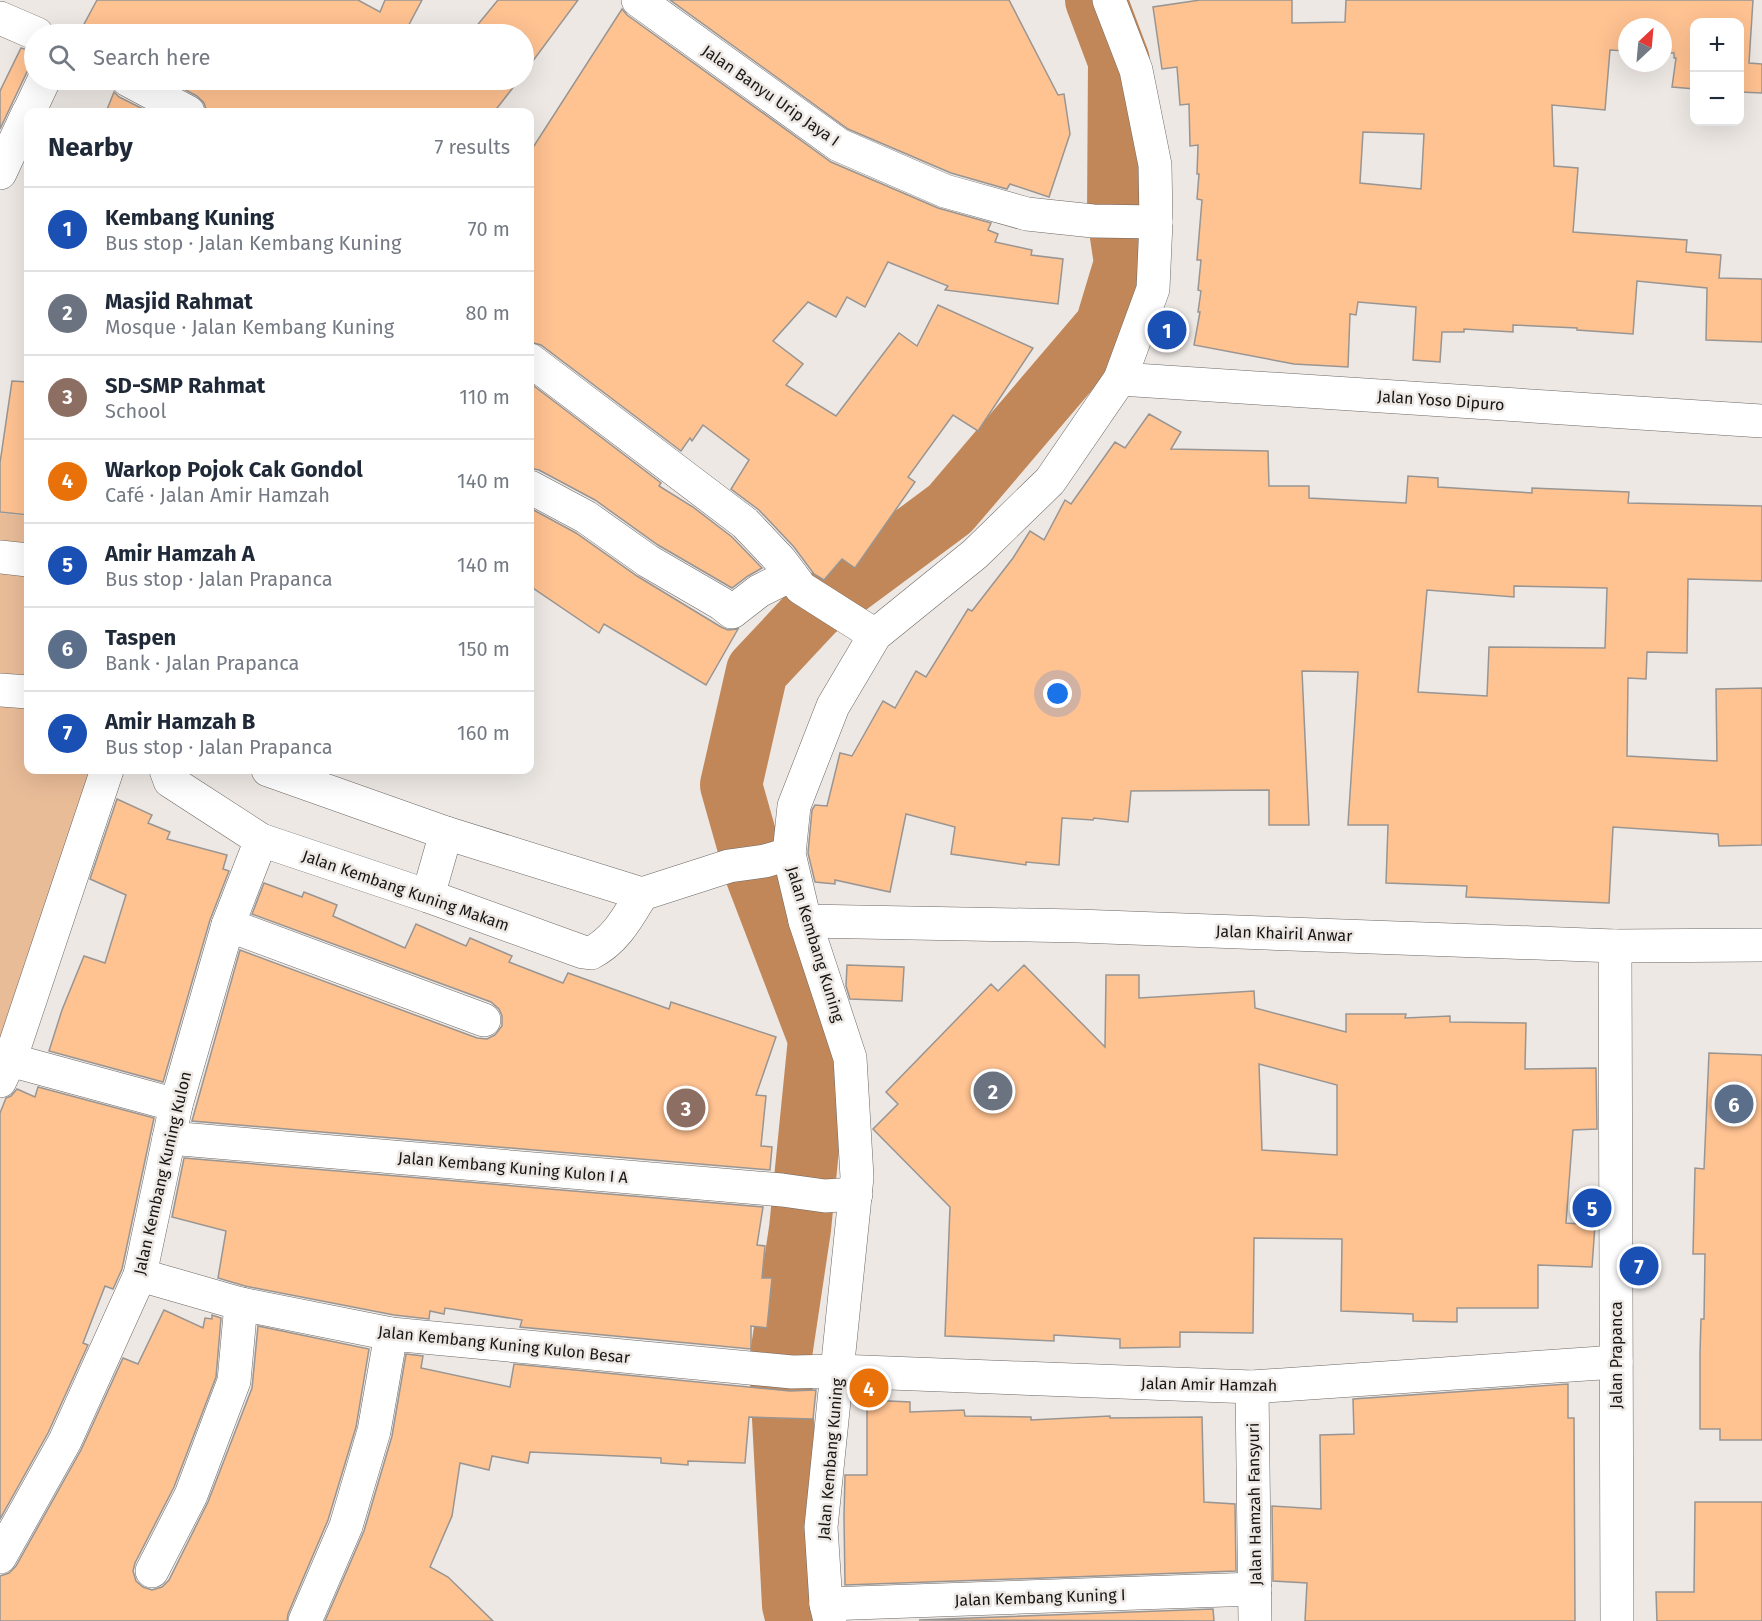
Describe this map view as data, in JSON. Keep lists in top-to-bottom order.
{
  "streets": {
    "street": [
      "Jalan Banyu Urip Jaya I",
      "Jalan Yoso Dipuro",
      "Jalan Kembang Kuning Makam",
      "Jalan Khairil Anwar",
      "Jalan Kembang Kuning",
      "Jalan Kembang Kuning Kulon I A",
      "Jalan Kembang Kuning Kulon",
      "Jalan Kembang Kuning Kulon Besar",
      "Jalan Prapanca",
      "Jalan Amir Hamzah",
      "Jalan Hamzah Fansyuri",
      "Jalan Kembang Kuning I"
    ]
  },
  "crossings": [
    ["Jalan Banyu Urip Jaya I", "Jalan Kembang Kuning"],
    ["Jalan Yoso Dipuro", "Jalan Kembang Kuning"],
    ["Jalan Kembang Kuning Makam", "Jalan Kembang Kuning Kulon"],
    ["Jalan Khairil Anwar", "Jalan Kembang Kuning"],
    ["Jalan Khairil Anwar", "Jalan Prapanca"],
    ["Jalan Kembang Kuning", "Jalan Kembang Kuning Kulon I A"],
    ["Jalan Kembang Kuning", "Jalan Kembang Kuning Kulon Besar"],
    ["Jalan Kembang Kuning", "Jalan Amir Hamzah"],
    ["Jalan Kembang Kuning", "Jalan Kembang Kuning I"],
    ["Jalan Kembang Kuning Kulon I A", "Jalan Kembang Kuning Kulon"],
    ["Jalan Kembang Kuning Kulon", "Jalan Kembang Kuning Kulon Besar"],
    ["Jalan Kembang Kuning Kulon Besar", "Jalan Amir Hamzah"],
    ["Jalan Prapanca", "Jalan Amir Hamzah"],
    ["Jalan Amir Hamzah", "Jalan Hamzah Fansyuri"],
    ["Jalan Hamzah Fansyuri", "Jalan Kembang Kuning I"]
  ],
  "north": "top right",
  "page": {
    "map_buttons": ["+", "−"],
    "search": "Search here",
    "heading": ["Nearby", "7 results"],
    "list": [
      {
        "mark": "1",
        "name": "Kembang Kuning",
        "note": "Bus stop · Jalan Kembang Kuning",
        "value": "70 m"
      },
      {
        "mark": "2",
        "name": "Masjid Rahmat",
        "note": "Mosque · Jalan Kembang Kuning",
        "value": "80 m"
      },
      {
        "mark": "3",
        "name": "SD-SMP Rahmat",
        "note": "School",
        "value": "110 m"
      },
      {
        "mark": "4",
        "name": "Warkop Pojok Cak Gondol",
        "note": "Café · Jalan Amir Hamzah",
        "value": "140 m"
      },
      {
        "mark": "5",
        "name": "Amir Hamzah A",
        "note": "Bus stop · Jalan Prapanca",
        "value": "140 m"
      },
      {
        "mark": "6",
        "name": "Taspen",
        "note": "Bank · Jalan Prapanca",
        "value": "150 m"
      },
      {
        "mark": "7",
        "name": "Amir Hamzah B",
        "note": "Bus stop · Jalan Prapanca",
        "value": "160 m"
      }
    ],
    "pins": [
      "1",
      "2",
      "6",
      "3",
      "5",
      "7",
      "4"
    ]
  }
}
